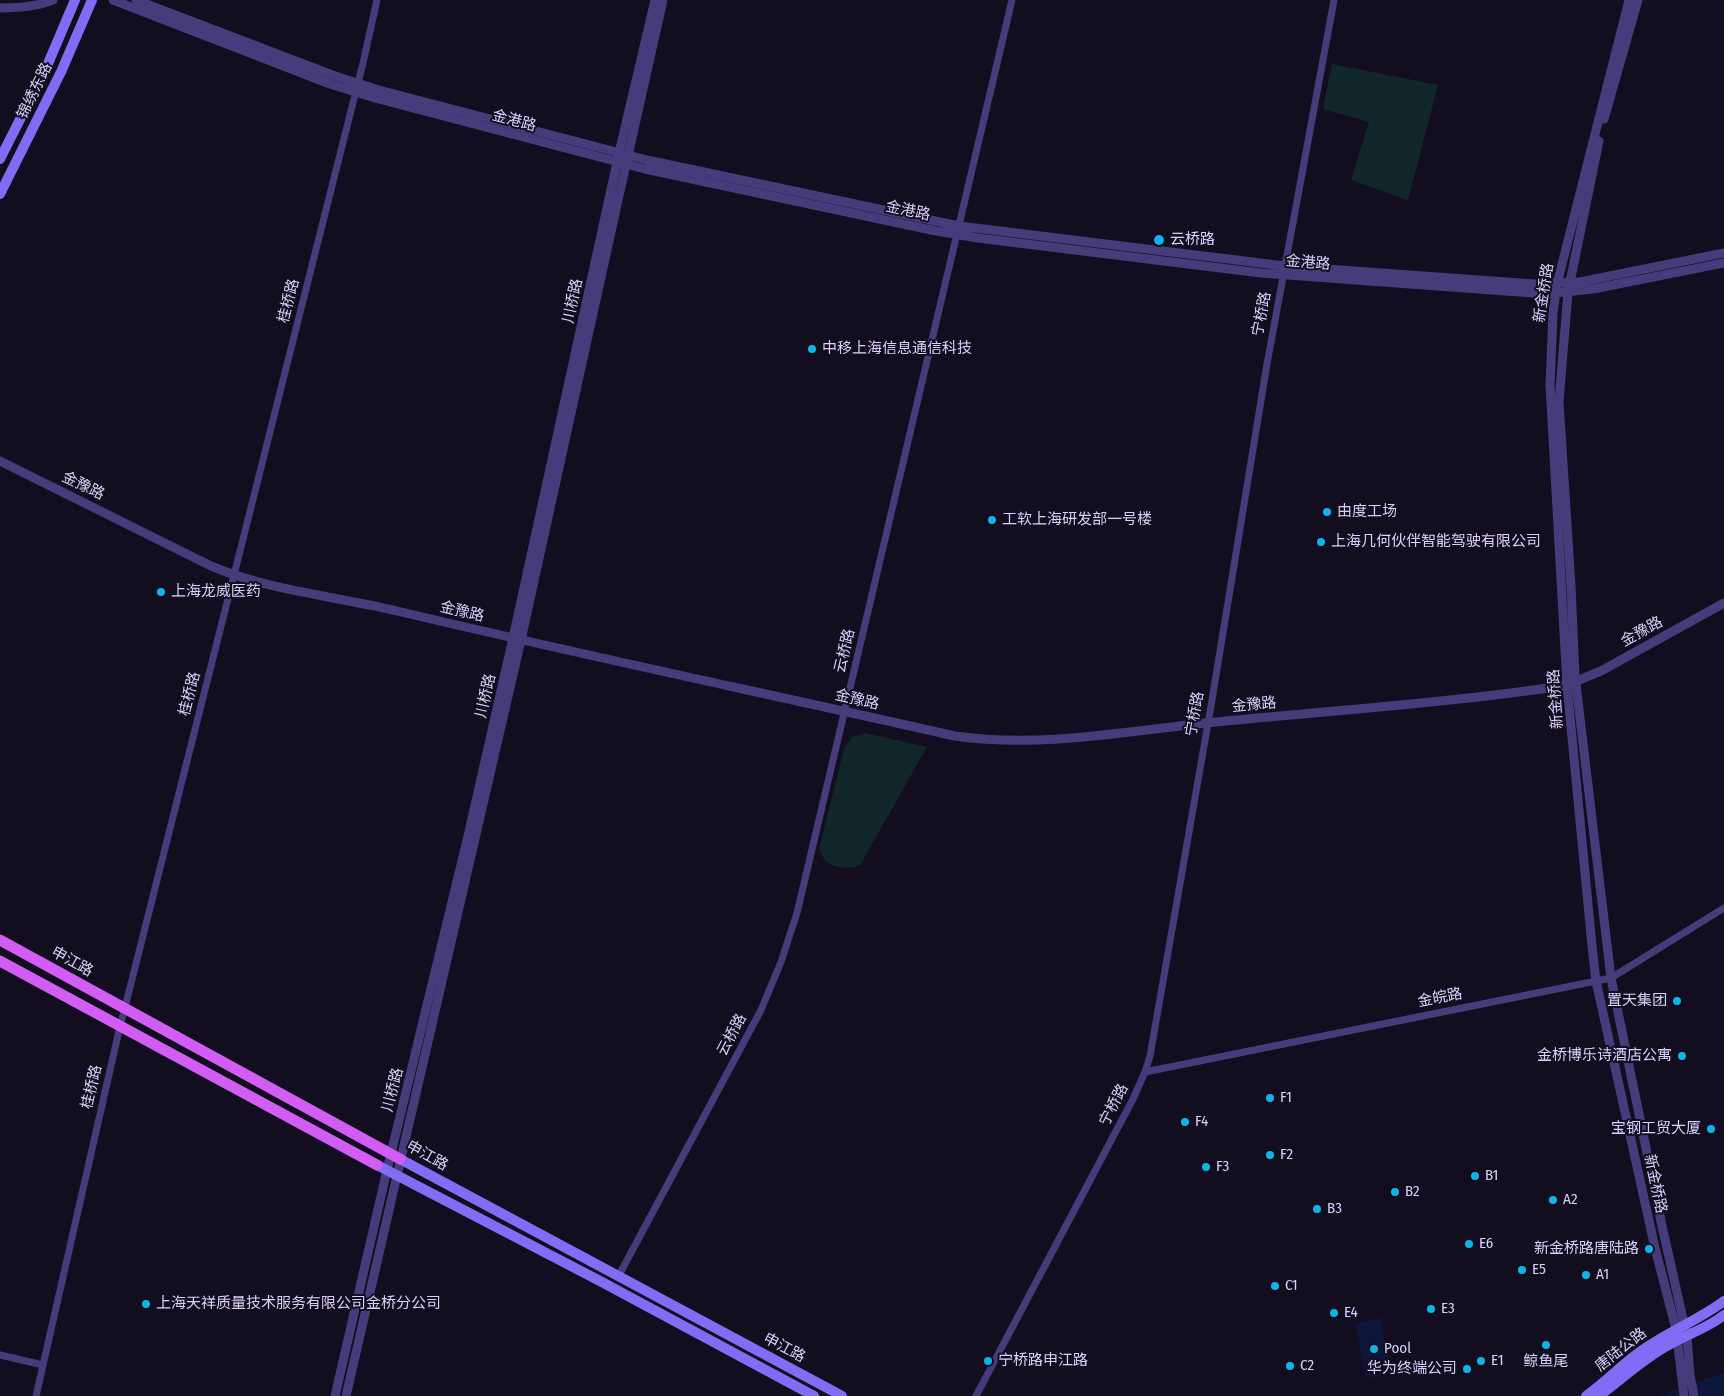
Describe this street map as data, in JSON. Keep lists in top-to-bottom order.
{
  "streets": {
    "main road": ["锦绣东路", "申江路", "唐陆公路"],
    "street": [
      "金港路",
      "新金桥路",
      "桂桥路",
      "川桥路",
      "宁桥路",
      "金豫路",
      "云桥路",
      "金皖路"
    ]
  },
  "crossings": [
    ["金港路", "新金桥路"],
    ["金港路", "桂桥路"],
    ["金港路", "川桥路"],
    ["金港路", "宁桥路"],
    ["金港路", "云桥路"],
    ["新金桥路", "金豫路"],
    ["新金桥路", "金皖路"],
    ["新金桥路", "唐陆公路"],
    ["桂桥路", "金豫路"],
    ["桂桥路", "申江路"],
    ["川桥路", "金豫路"],
    ["川桥路", "申江路"],
    ["宁桥路", "金豫路"],
    ["宁桥路", "金皖路"],
    ["金豫路", "云桥路"],
    ["云桥路", "申江路"]
  ],
  "places": [
    "云桥路",
    "中移上海信息通信科技",
    "由度工场",
    "工软上海研发部一号楼",
    "上海几何伙伴智能驾驶有限公司",
    "上海龙威医药",
    "置天集团",
    "金桥博乐诗酒店公寓",
    "F1",
    "F4",
    "宝钢工贸大厦",
    "F2",
    "F3",
    "B1",
    "B2",
    "A2",
    "B3",
    "E6",
    "新金桥路唐陆路",
    "E5",
    "A1",
    "C1",
    "上海天祥质量技术服务有限公司金桥分公司",
    "E3",
    "E4",
    "鲸鱼尾",
    "Pool",
    "宁桥路申江路",
    "E1",
    "C2",
    "华为终端公司"
  ]
}
